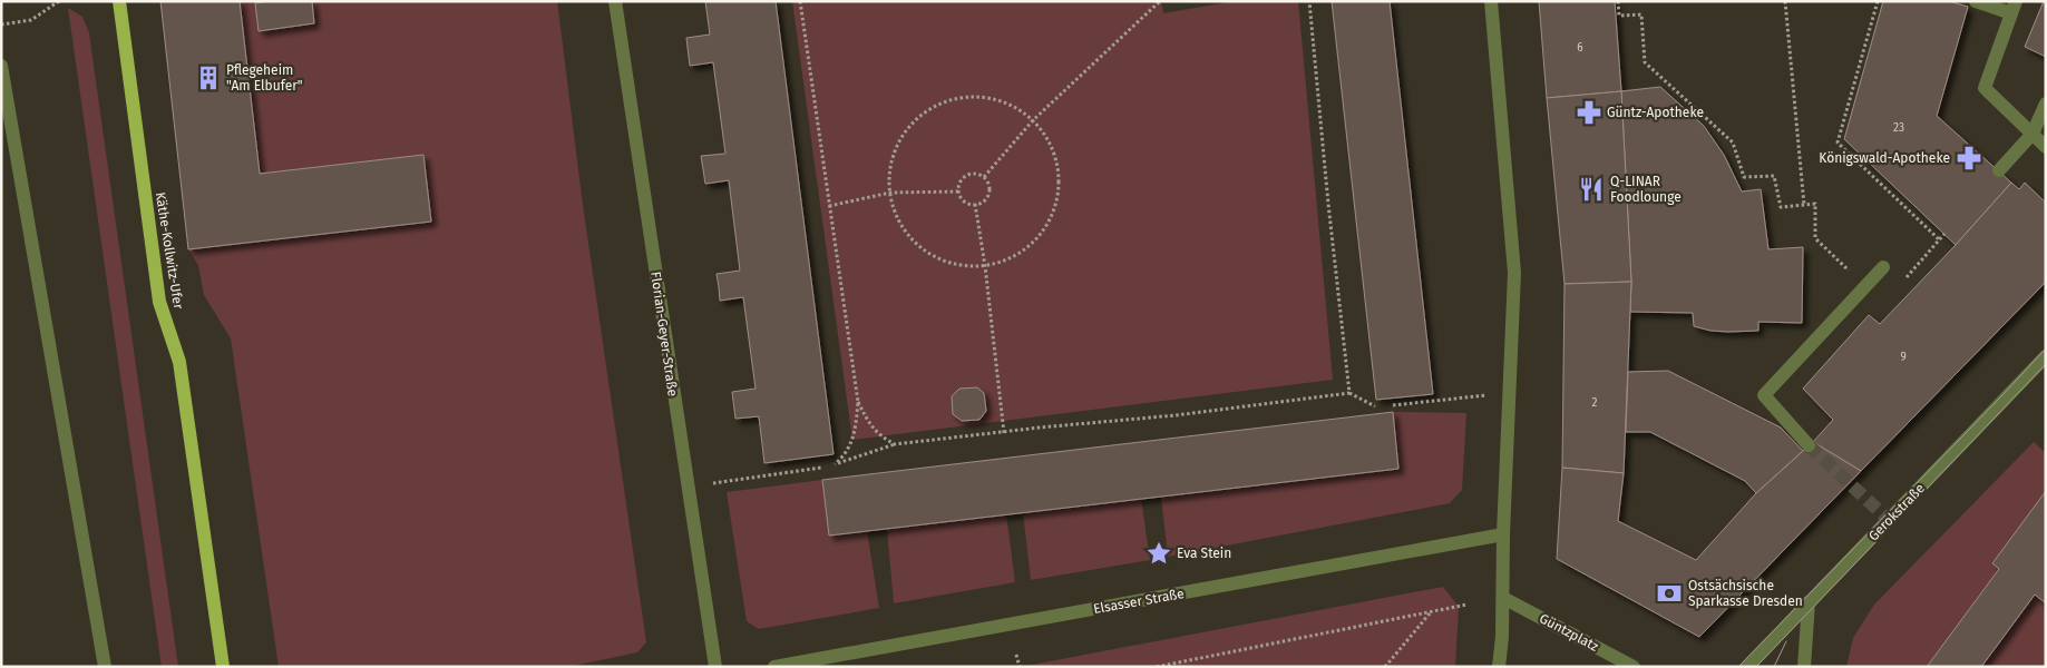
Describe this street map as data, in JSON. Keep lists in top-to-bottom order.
{
  "streets": {
    "main road": ["Käthe-Kollwitz-Ufer"],
    "street": [
      "Florian-Geyer-Straße",
      "Gerokstraße",
      "Elsasser Straße",
      "Güntzplatz"
    ]
  },
  "places": {
    "building": ["Pflegeheim \"Am Elbufer\""],
    "pharmacy": ["Güntz-Apotheke", "Königswald-Apotheke"],
    "restaurant": ["Q-LINAR Foodlounge"],
    "place": ["Eva Stein"],
    "bank": ["Ostsächsische Sparkasse Dresden"]
  },
  "house_numbers": [
    "6",
    "23",
    "9",
    "2"
  ]
}
